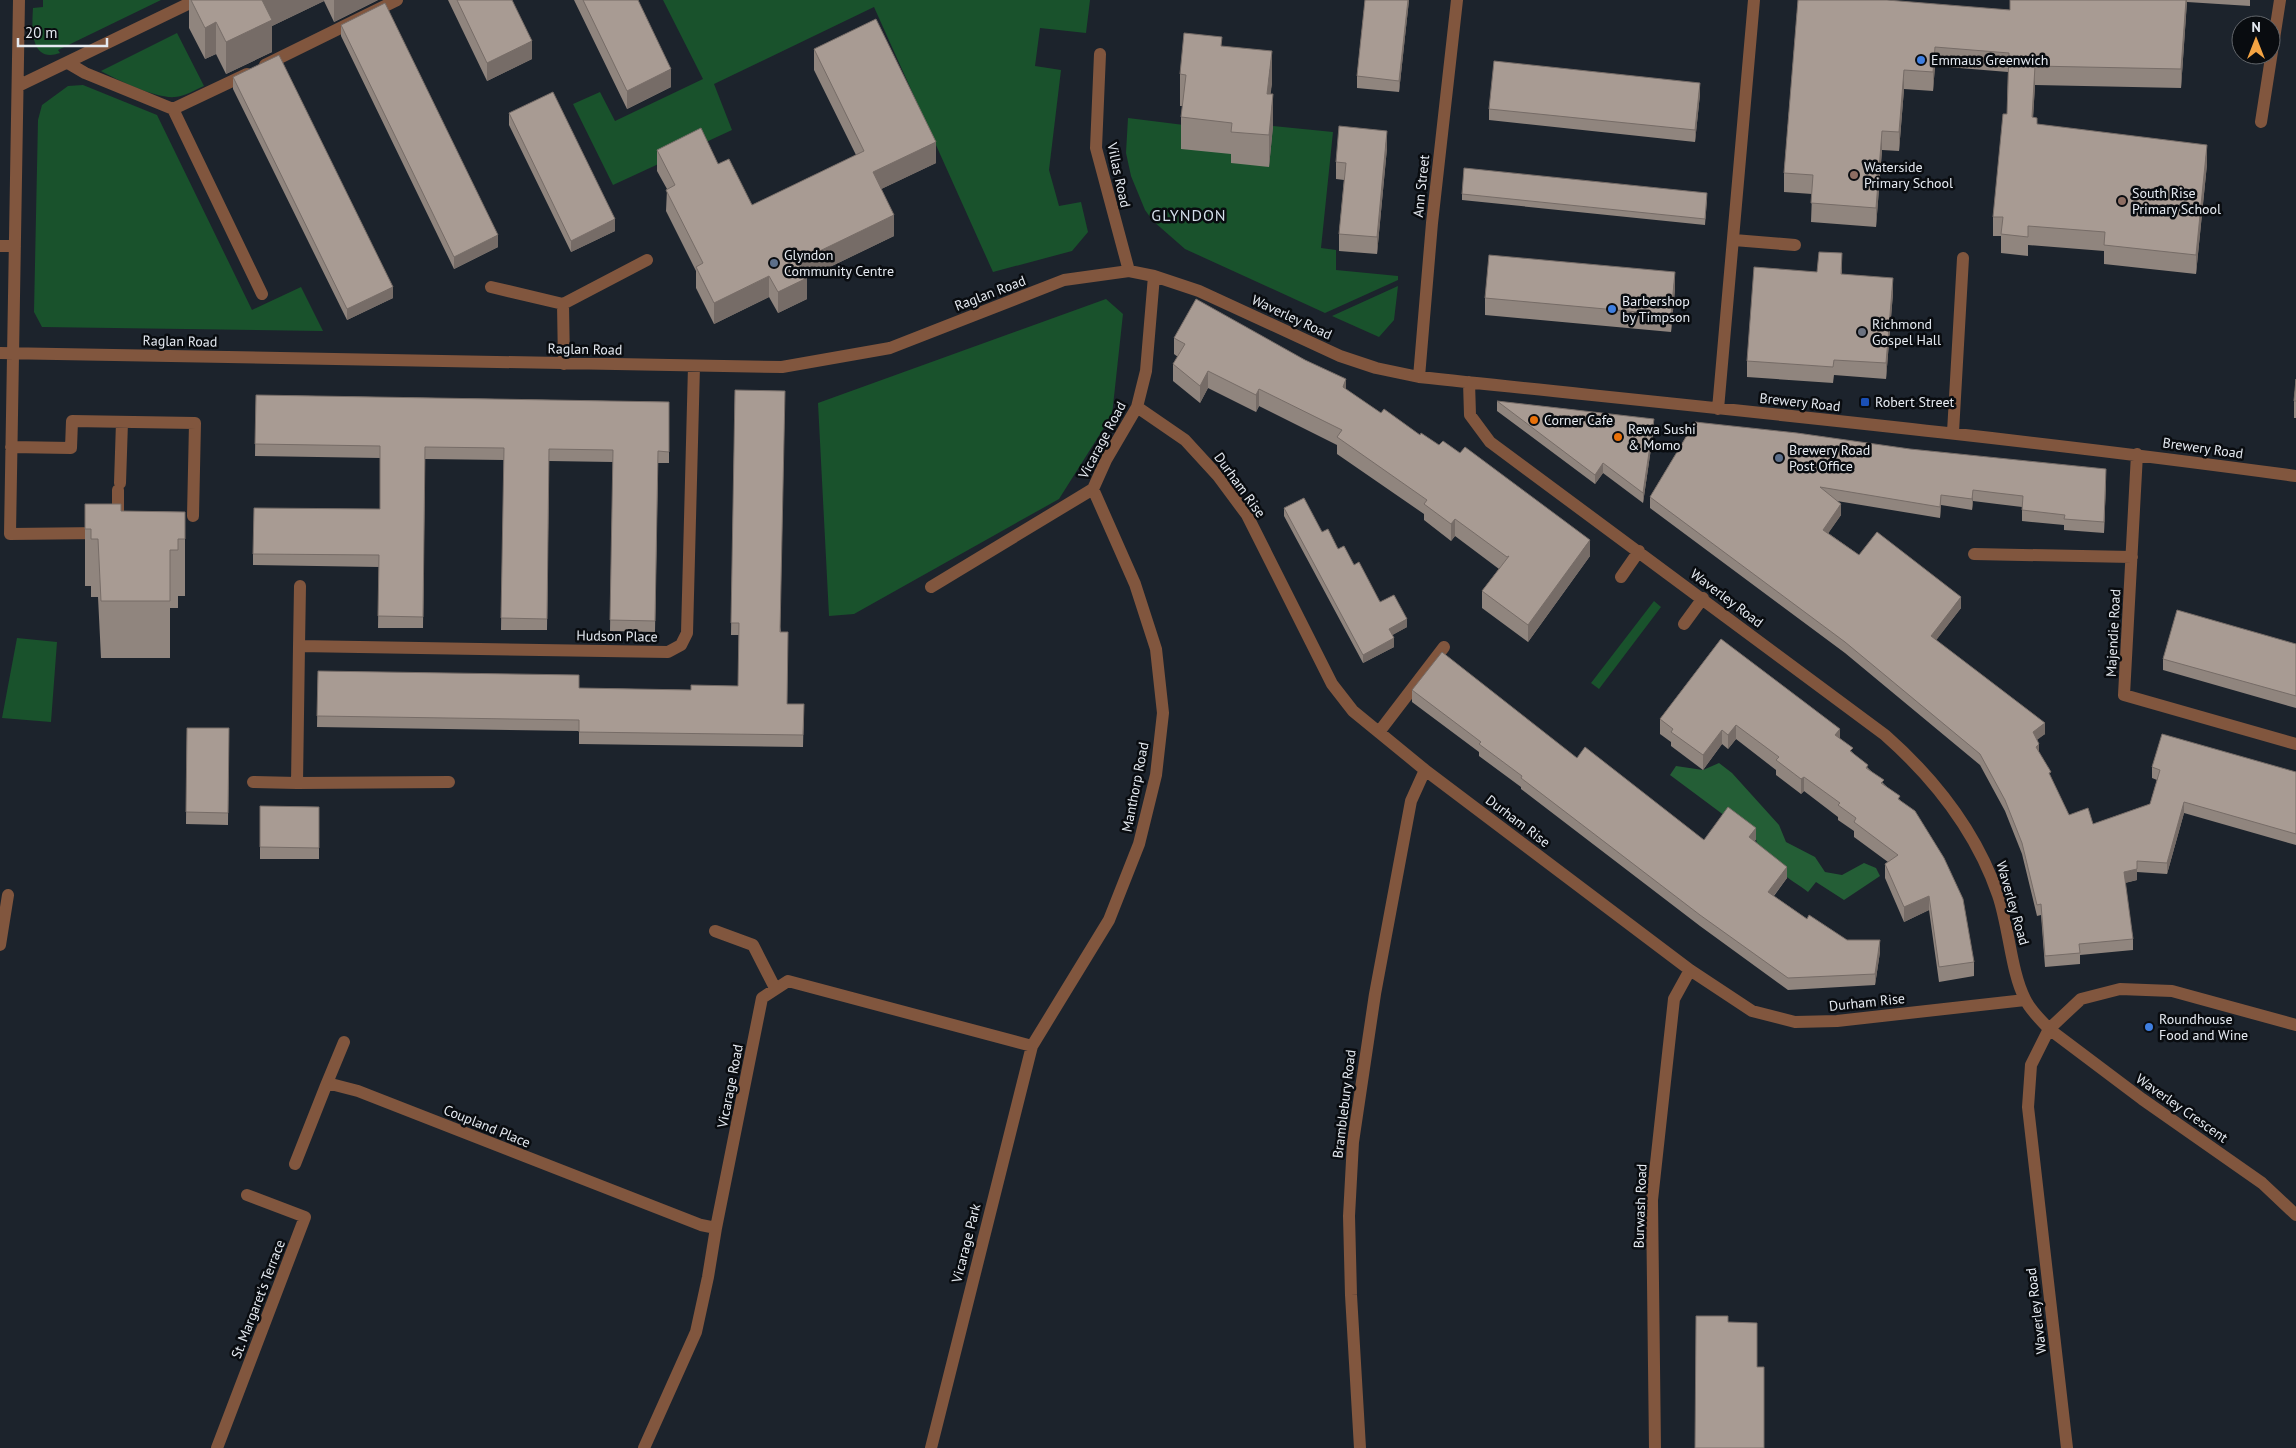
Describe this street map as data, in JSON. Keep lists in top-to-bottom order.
{
  "streets": {
    "street": [
      "Villas Road",
      "Ann Street",
      "Raglan Road",
      "Waverley Road",
      "Brewery Road",
      "Vicarage Road",
      "Durham Rise",
      "Majendie Road",
      "Hudson Place",
      "Manthorp Road",
      "Bramblebury Road",
      "Waverley Crescent",
      "Coupland Place",
      "Burwash Road",
      "Vicarage Park",
      "St. Margaret's Terrace"
    ]
  },
  "crossings": [
    ["Villas Road", "Raglan Road"],
    ["Ann Street", "Waverley Road"],
    ["Ann Street", "Brewery Road"],
    ["Raglan Road", "Waverley Road"],
    ["Raglan Road", "Vicarage Road"],
    ["Raglan Road", "Hudson Place"],
    ["Waverley Road", "Brewery Road"],
    ["Waverley Road", "Vicarage Road"],
    ["Waverley Road", "Durham Rise"],
    ["Waverley Road", "Waverley Crescent"],
    ["Brewery Road", "Majendie Road"],
    ["Vicarage Road", "Durham Rise"],
    ["Vicarage Road", "Manthorp Road"],
    ["Vicarage Road", "Coupland Place"],
    ["Durham Rise", "Bramblebury Road"],
    ["Durham Rise", "Burwash Road"],
    ["Manthorp Road", "Vicarage Park"]
  ],
  "districts": ["GLYNDON"],
  "places": {
    "other": [
      "Emmaus Greenwich",
      "Waterside Primary School",
      "South Rise Primary School",
      "Glyndon Community Centre",
      "Barbershop by Timpson",
      "Richmond Gospel Hall",
      "Corner Cafe",
      "Rewa Sushi & Momo",
      "Brewery Road Post Office",
      "Roundhouse Food and Wine"
    ],
    "transit": ["Robert Street"]
  },
  "scale_bar": "20 m",
  "north": "top"
}
